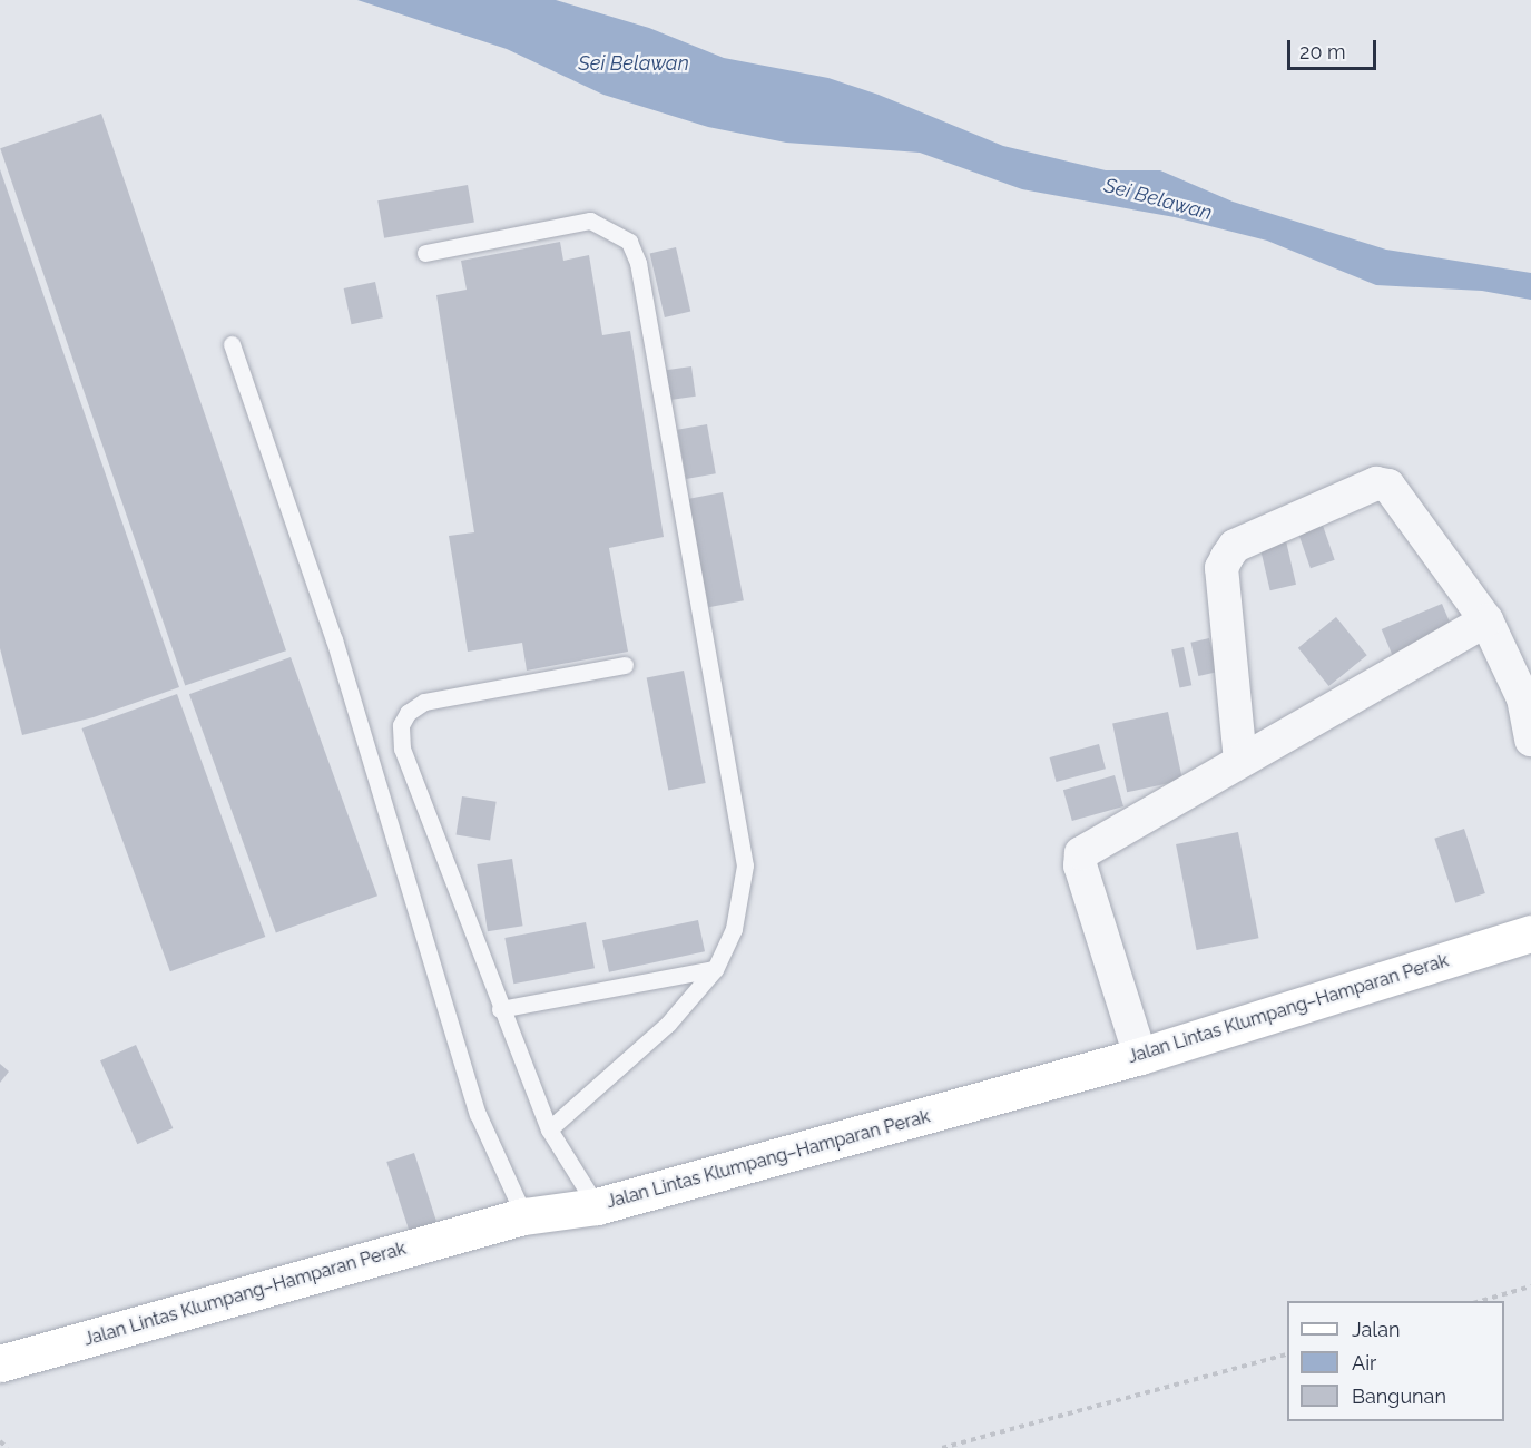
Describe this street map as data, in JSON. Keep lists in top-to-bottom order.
{
  "streets": {
    "main road": ["Jalan Lintas Klumpang–Hamparan Perak"]
  },
  "water": ["Sei Belawan"],
  "legend": ["Jalan", "Air", "Bangunan"],
  "scale_bar": "20 m"
}
